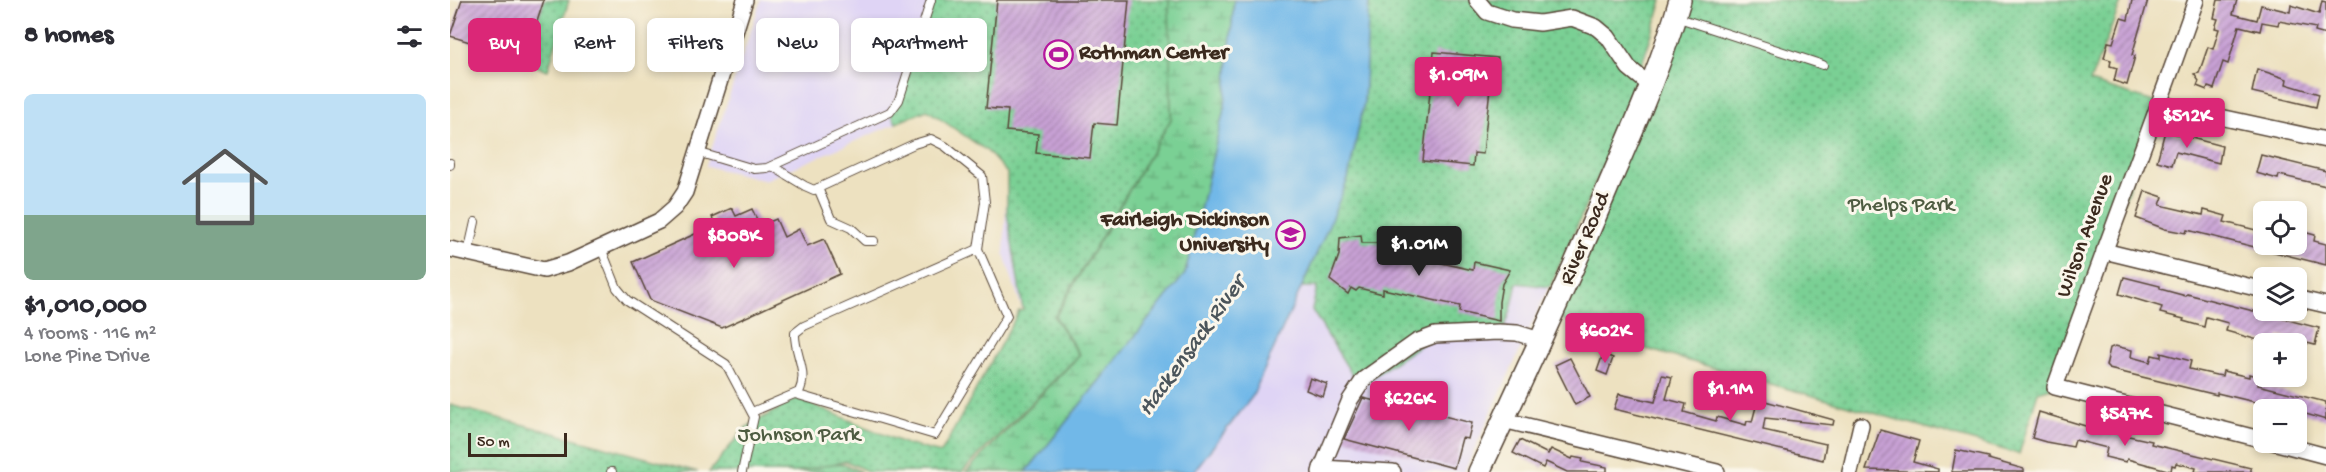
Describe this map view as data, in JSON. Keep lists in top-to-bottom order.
{
  "streets": {
    "main road": ["River Road"],
    "street": ["Wilson Avenue"]
  },
  "water": ["Hackensack River"],
  "parks": ["Phelps Park", "Johnson Park"],
  "places": {
    "sports": ["Rothman Center"],
    "school or university": ["Fairleigh Dickinson University"]
  },
  "scale_bar": "50 m",
  "page": {
    "heading": "8 homes",
    "chip": [
      "Buy",
      "Rent",
      "Filters",
      "New",
      "Apartment"
    ],
    "price": [
      "$1.09M",
      "$512K",
      "$808K",
      "$1.01M",
      "$602K",
      "$1.1M",
      "$626K",
      "$547K"
    ],
    "list": [
      {
        "name": "$1,010,000",
        "note": "4 rooms · 116 m² · Lone Pine Drive"
      }
    ],
    "map_buttons": ["+", "−"],
    "scale": "50 m"
  }
}
